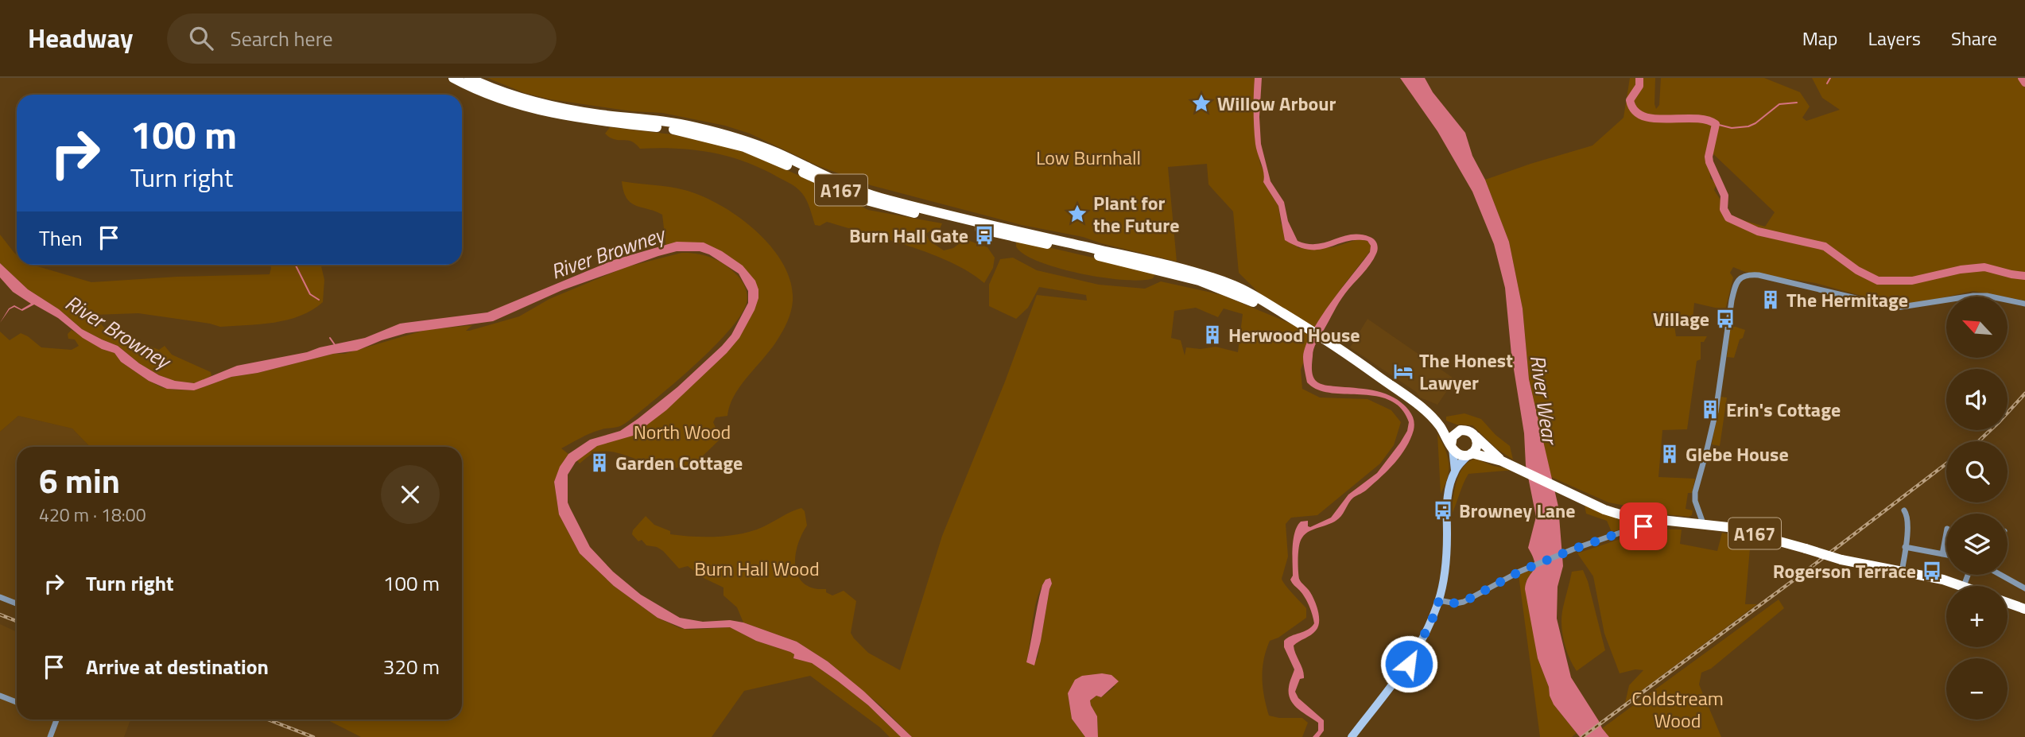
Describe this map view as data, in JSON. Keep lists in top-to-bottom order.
{
  "streets": {
    "highway": ["A167"]
  },
  "water": ["River Browney", "River Wear"],
  "parks": [
    "Low Burnhall",
    "North Wood",
    "Burn Hall Wood",
    "Coldstream Wood"
  ],
  "places": {
    "place": ["Willow Arbour", "Plant for the Future"],
    "bus stop": [
      "Burn Hall Gate",
      "Village",
      "Browney Lane",
      "Rogerson Terrace"
    ],
    "building": [
      "The Hermitage",
      "Herwood House",
      "Erin's Cottage",
      "Glebe House",
      "Garden Cottage"
    ],
    "hotel": ["The Honest Lawyer"]
  },
  "north": "top left",
  "page": {
    "header": "Headway",
    "search": "Search here",
    "nav": ["Map", "Layers", "Share"],
    "turn": ["100 m", "Turn right"],
    "then": "Then",
    "map_buttons": ["+", "−"],
    "heading": ["6 min", "420 m · 18:00"],
    "list": [
      {
        "name": "Turn right",
        "value": "100 m"
      },
      {
        "name": "Arrive at destination",
        "value": "320 m"
      }
    ]
  }
}
